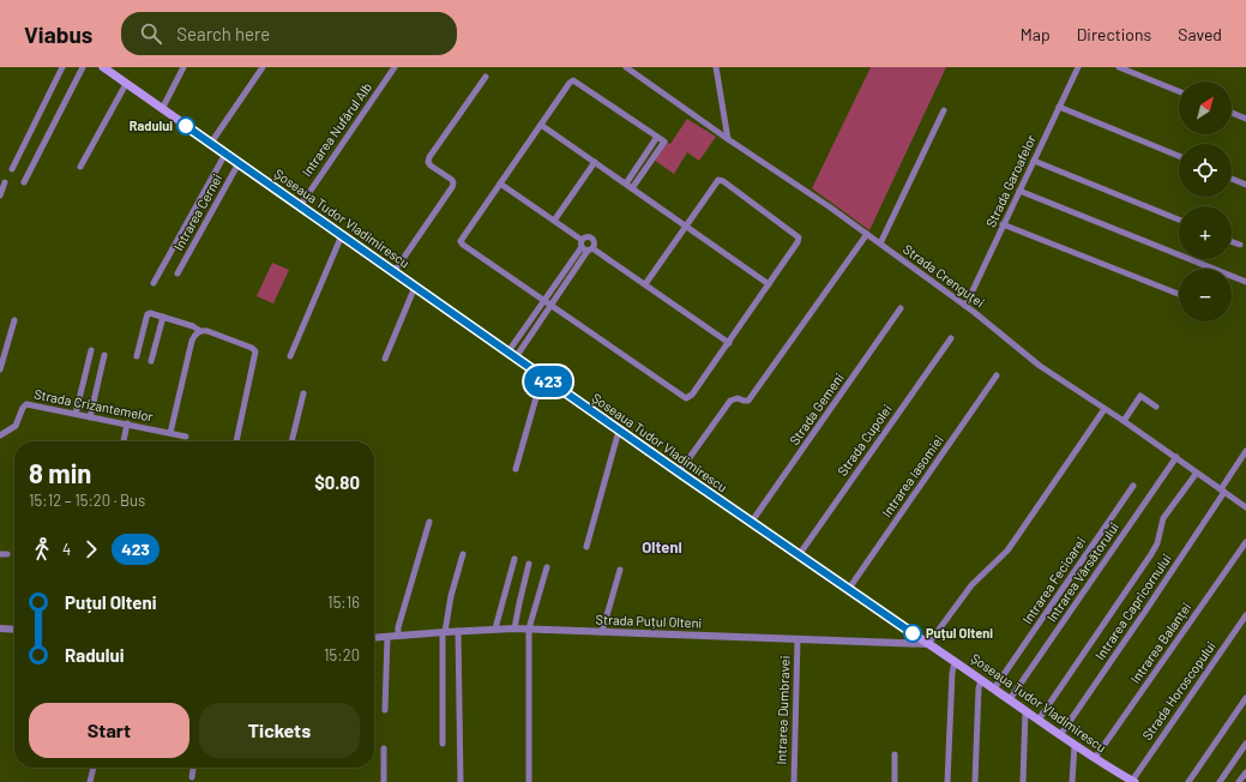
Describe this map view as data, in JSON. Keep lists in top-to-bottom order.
{
  "streets": {
    "main road": ["Șoseaua Tudor Vladimirescu"],
    "street": [
      "Intrarea Nufărul Alb",
      "Strada Garoafelor",
      "Intrarea Cernei",
      "Strada Crenguței",
      "Strada Crizantemelor",
      "Strada Gemeni",
      "Strada Cupolei",
      "Intrarea Iasomiei",
      "Intrarea Vărsătorului",
      "Intrarea Fecioarei",
      "Intrarea Capricornului",
      "Strada Puțul Olteni",
      "Intrarea Balanței",
      "Strada Horoscopului",
      "Intrarea Dumbravei"
    ]
  },
  "crossings": [
    ["Intrarea Nufărul Alb", "Șoseaua Tudor Vladimirescu"],
    ["Strada Garoafelor", "Strada Crenguței"],
    ["Intrarea Cernei", "Șoseaua Tudor Vladimirescu"],
    ["Șoseaua Tudor Vladimirescu", "Strada Gemeni"],
    ["Șoseaua Tudor Vladimirescu", "Strada Cupolei"],
    ["Șoseaua Tudor Vladimirescu", "Intrarea Iasomiei"],
    ["Șoseaua Tudor Vladimirescu", "Intrarea Vărsătorului"],
    ["Șoseaua Tudor Vladimirescu", "Intrarea Fecioarei"],
    ["Șoseaua Tudor Vladimirescu", "Intrarea Capricornului"],
    ["Șoseaua Tudor Vladimirescu", "Strada Puțul Olteni"],
    ["Șoseaua Tudor Vladimirescu", "Intrarea Balanței"],
    ["Șoseaua Tudor Vladimirescu", "Strada Horoscopului"],
    ["Strada Crenguței", "Intrarea Vărsătorului"],
    ["Strada Crenguței", "Intrarea Capricornului"],
    ["Strada Puțul Olteni", "Intrarea Dumbravei"]
  ],
  "districts": ["Olteni"],
  "places": ["Radului", "Puțul Olteni"],
  "lines": ["bus line 423"],
  "north": "top right",
  "page": {
    "header": "Viabus",
    "search": "Search here",
    "nav": ["Map", "Directions", "Saved"],
    "on_map": "423",
    "map_buttons": ["+", "−"],
    "heading": ["8 min", "15:12 – 15:20 · Bus", "$0.80"],
    "legs": ["4", "423"],
    "list": [
      {
        "name": "Puțul Olteni",
        "value": "15:16"
      },
      {
        "name": "Radului",
        "value": "15:20"
      }
    ],
    "buttons": ["Start", "Tickets"]
  }
}
